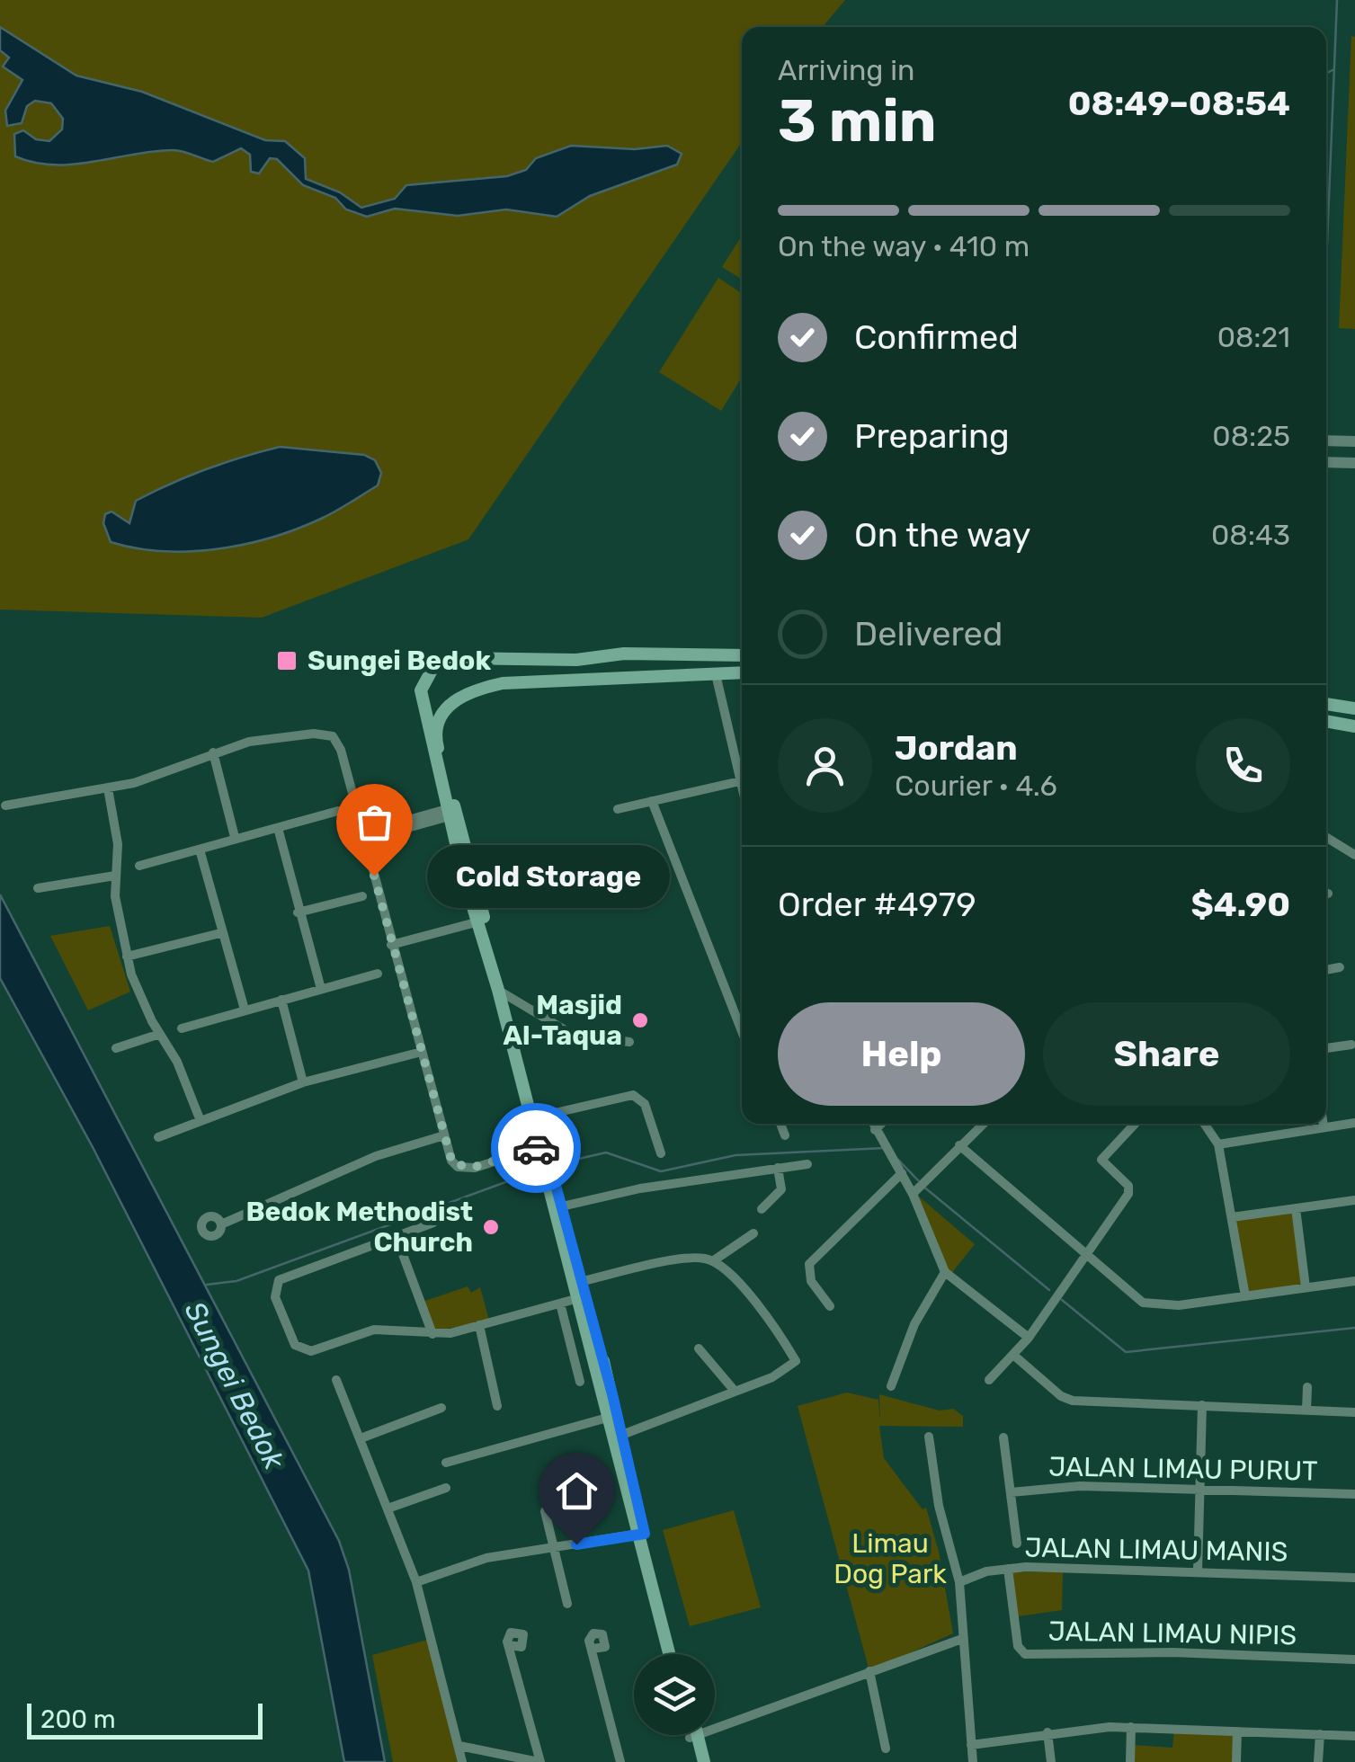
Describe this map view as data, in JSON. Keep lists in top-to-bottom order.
{
  "streets": {
    "street": ["JALAN LIMAU PURUT", "JALAN LIMAU MANIS", "JALAN LIMAU NIPIS"]
  },
  "crossings": [
    ["JALAN LIMAU MANIS", "JALAN LIMAU NIPIS"]
  ],
  "water": ["Sungei Bedok"],
  "parks": ["Limau Dog Park"],
  "places": {
    "transit": ["Sungei Bedok"],
    "other": ["Cold Storage", "Masjid Al-Taqua", "Bedok Methodist Church"]
  },
  "scale_bar": "200 m",
  "page": {
    "heading": ["3 min", "Arriving in", "08:49–08:54"],
    "panel": [
      "Jordan",
      "Courier · 4.6",
      "Order #4979",
      "$4.90"
    ],
    "bar": "On the way · 410 m",
    "list": [
      ["Confirmed", "08:21"],
      ["Preparing", "08:25"],
      ["On the way", "08:43"],
      "Delivered"
    ],
    "bubble": "Cold Storage",
    "buttons": ["Help", "Share"],
    "scale": "200 m"
  }
}
